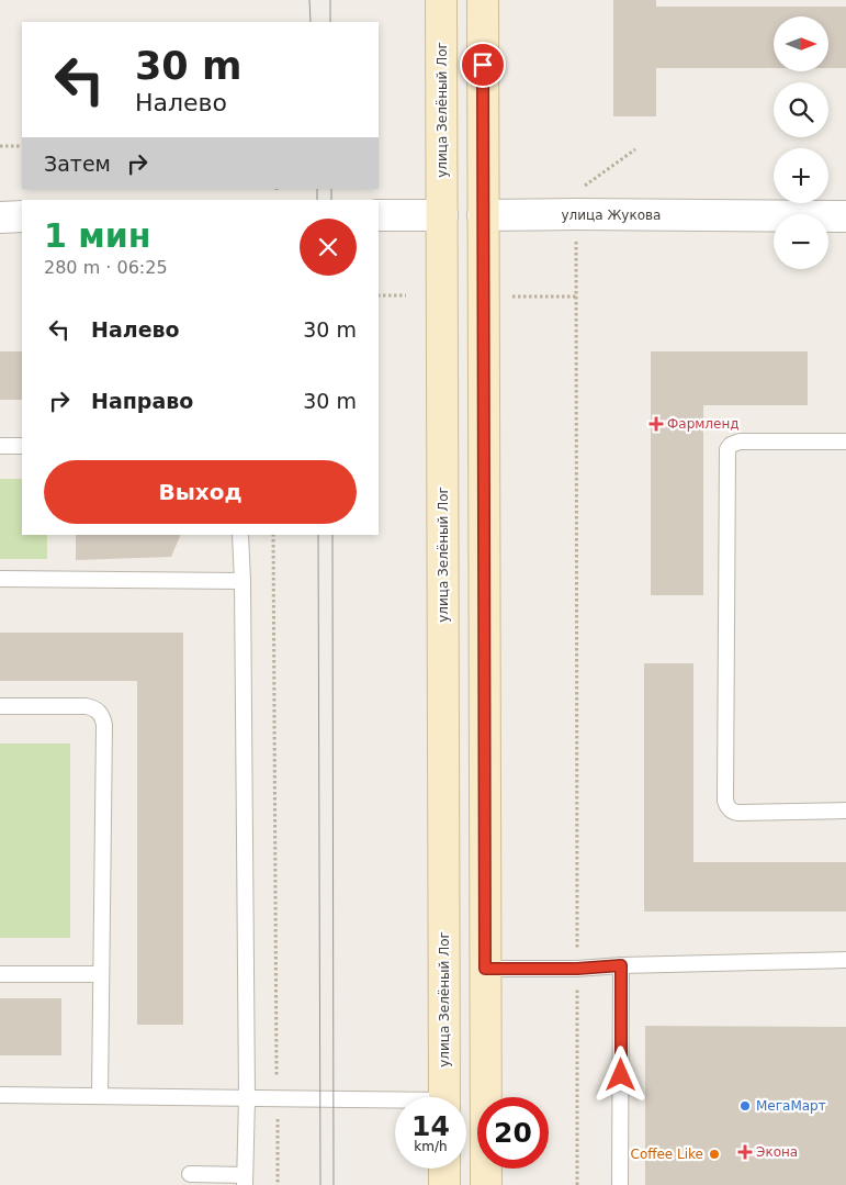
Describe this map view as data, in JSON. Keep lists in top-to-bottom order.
{
  "streets": {
    "main road": ["улица Зелёный Лог", "улица Жукова"]
  },
  "crossings": [
    ["улица Зелёный Лог", "улица Жукова"]
  ],
  "places": {
    "health": ["Фармленд", "Экона"],
    "other": ["МегаМарт", "Coffee Like"]
  },
  "north": "right",
  "page": {
    "map_buttons": ["+", "−"],
    "turn": ["30 m", "Налево"],
    "then": "Затем",
    "heading": ["1 мин", "280 m · 06:25"],
    "list": [
      {
        "name": "Налево",
        "value": "30 m"
      },
      {
        "name": "Направо",
        "value": "30 m"
      }
    ],
    "buttons": "Выход",
    "speed": "14 km/h",
    "limit": "20"
  }
}
